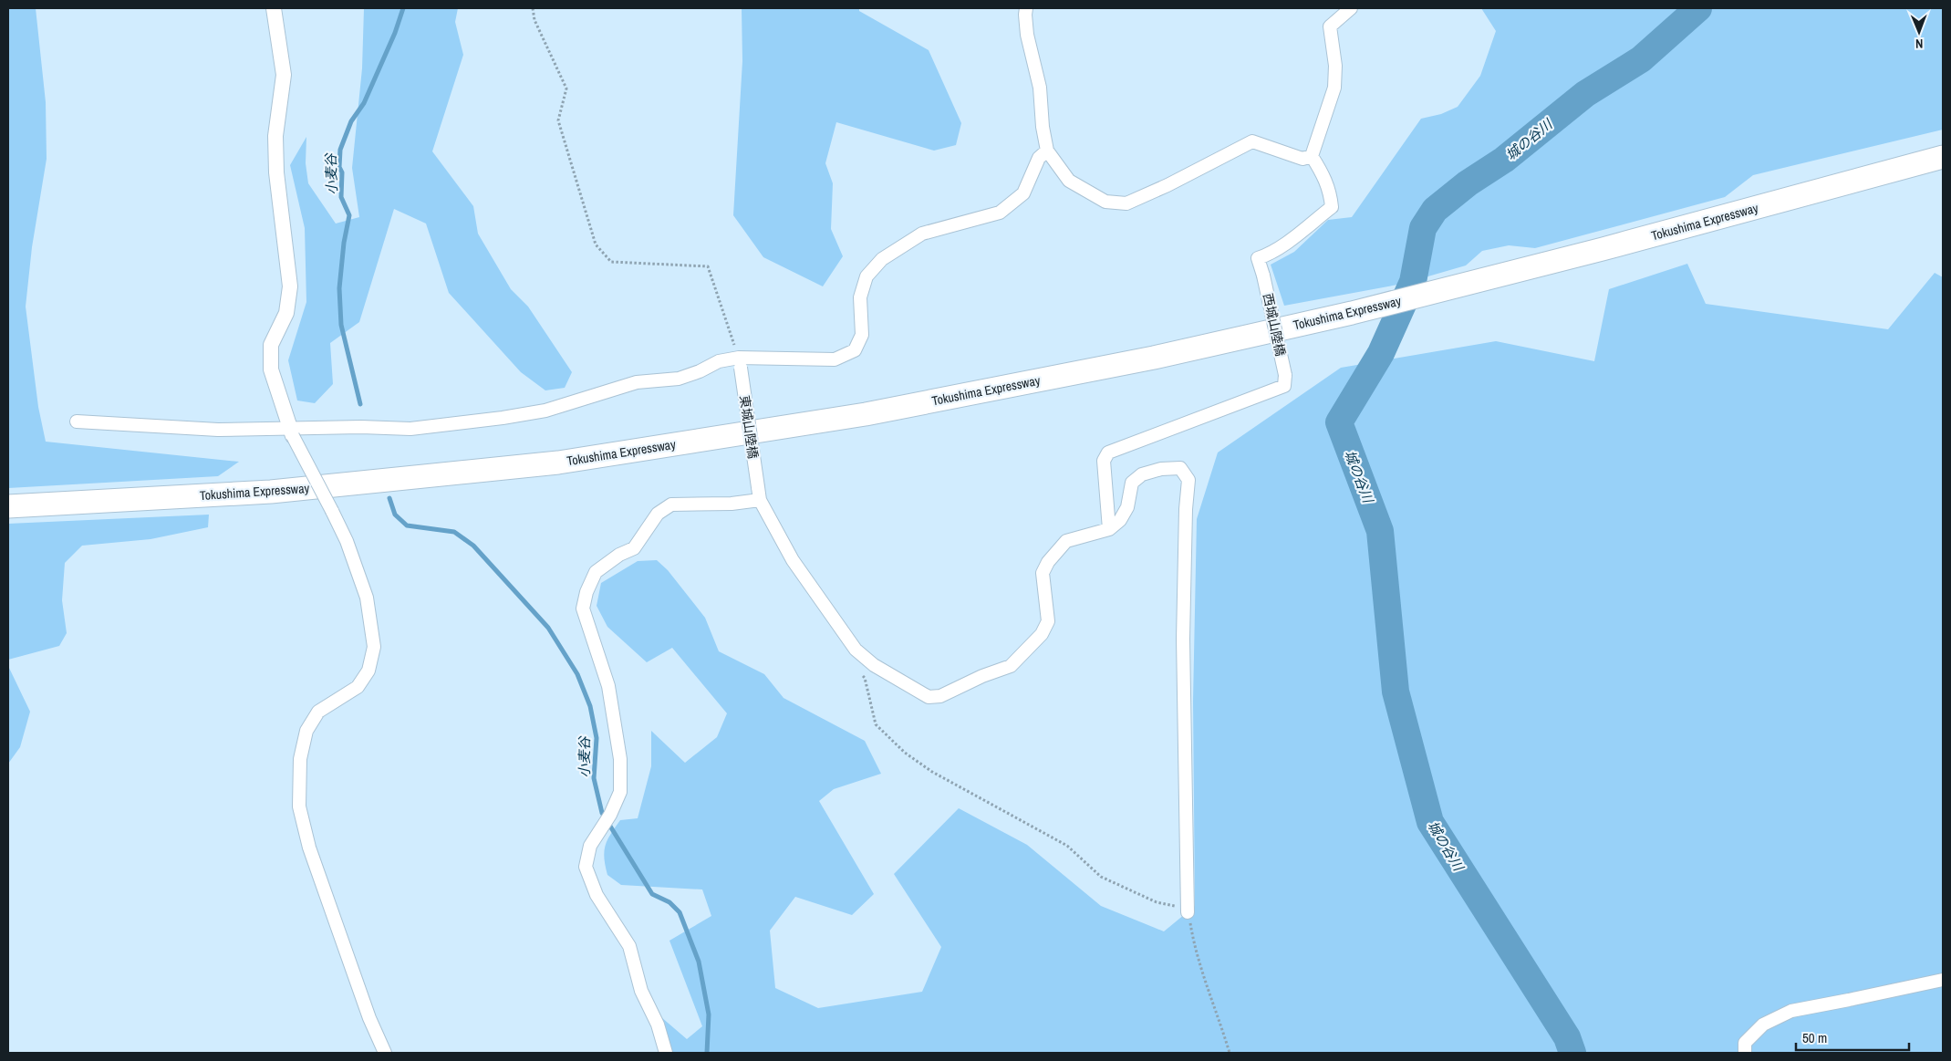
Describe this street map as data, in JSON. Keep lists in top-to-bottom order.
{
  "streets": {
    "highway": ["Tokushima Expressway"],
    "street": ["西城山陸橋", "東城山陸橋"]
  },
  "crossings": [
    ["西城山陸橋", "東城山陸橋"]
  ],
  "water": ["城の谷川", "小麦谷"],
  "scale_bar": "50 m",
  "north": "bottom"
}
